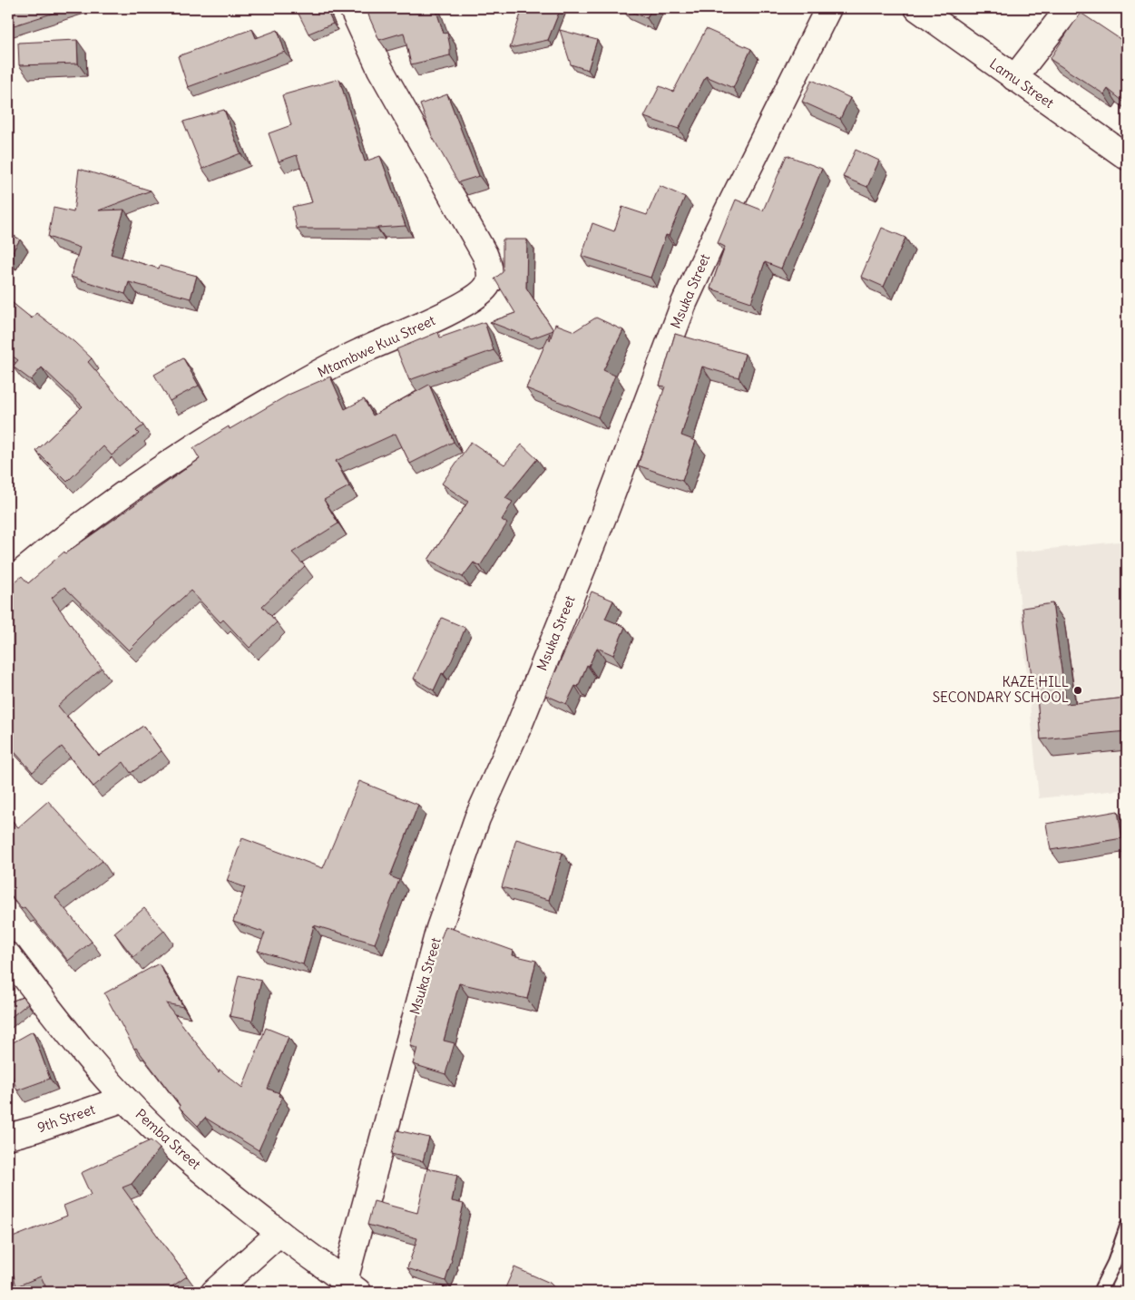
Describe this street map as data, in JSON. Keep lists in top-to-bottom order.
{
  "streets": {
    "street": [
      "Lamu Street",
      "Msuka Street",
      "Mtambwe Kuu Street",
      "9th Street",
      "Pemba Street"
    ]
  },
  "crossings": [
    ["Msuka Street", "Pemba Street"],
    ["9th Street", "Pemba Street"]
  ],
  "places": ["KAZE HILL SECONDARY SCHOOL"]
}
